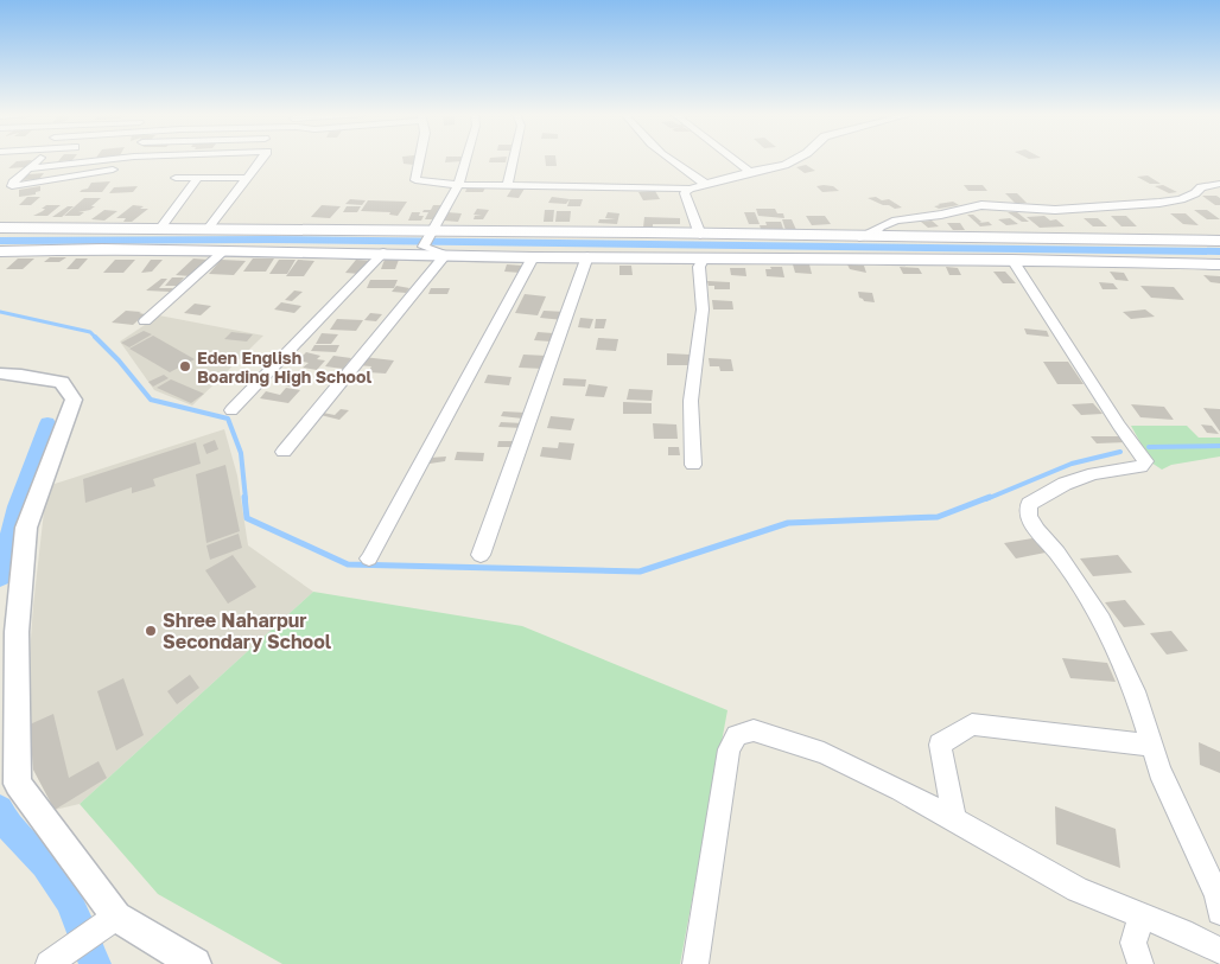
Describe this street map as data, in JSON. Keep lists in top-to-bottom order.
{
  "places": ["Eden English Boarding High School", "Shree Naharpur Secondary School"]
}
